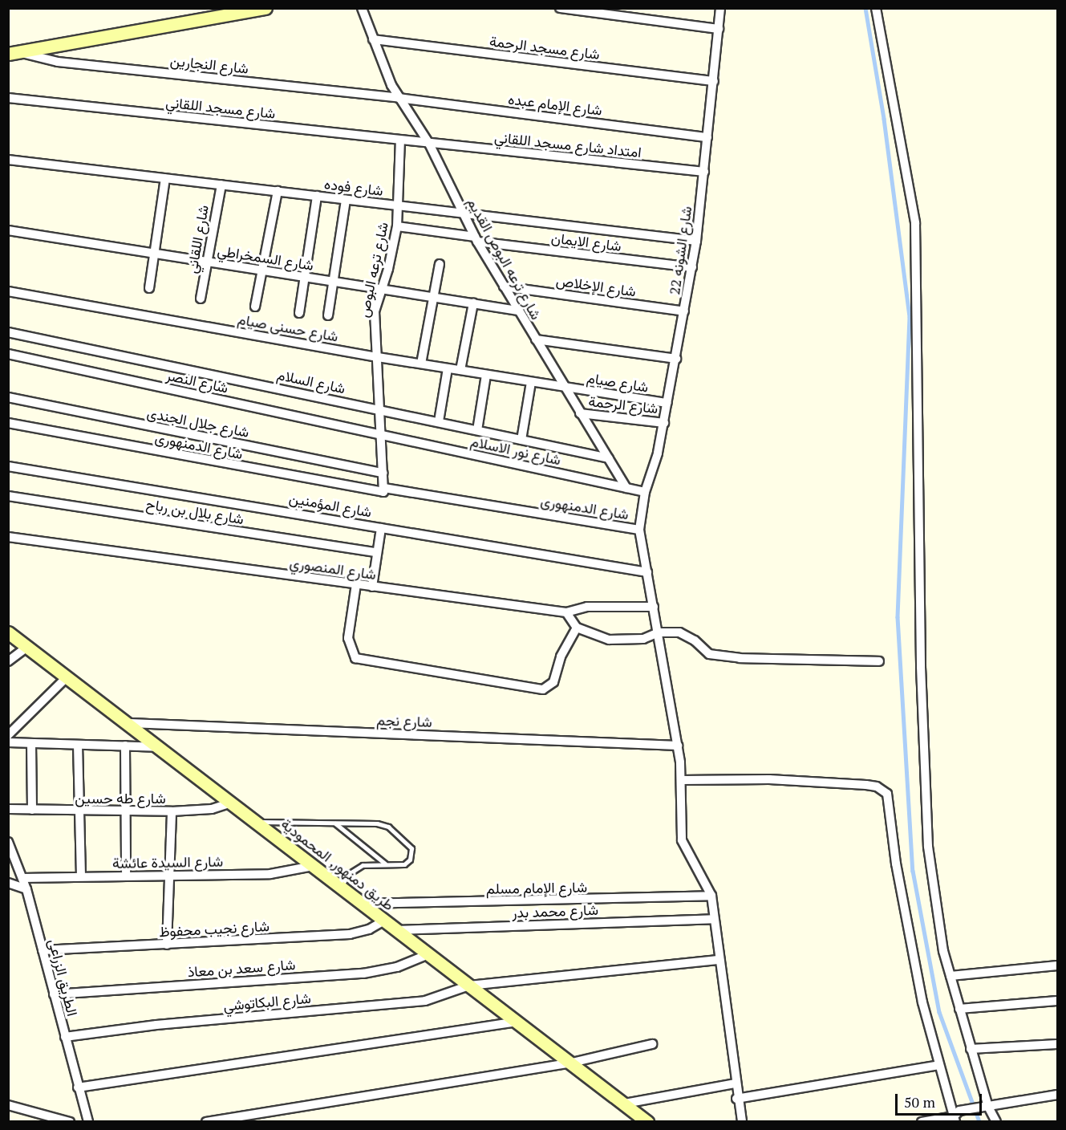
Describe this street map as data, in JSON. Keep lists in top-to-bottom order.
{
  "streets": {
    "main road": ["طريق دمنهور, المحمودية"],
    "street": [
      "شارع مسجد الرحمة",
      "شارع النجارين",
      "شارع الإمام عبده",
      "شارع مسجد اللقاني",
      "امتداد شارع مسجد اللقاني",
      "شارع فوده",
      "شارع اللقاني",
      "شارع الايمان",
      "شارع الشونه 22",
      "شارع السمخراطي",
      "شارع ترعه البوص القديم",
      "شارع ترعه البوص",
      "شارع الإخلاص",
      "شارع حسنى صيام",
      "شارع النصر",
      "شارع السلام",
      "شارع صيام",
      "شارع الرحمة",
      "شارع جلال الجندى",
      "شارع الدمنهورى",
      "شارع نور الاسلام",
      "شارع المؤمنين",
      "شارع بلال بن رباح",
      "شارع المنصوري",
      "شارع نجم",
      "شارع طه حسين",
      "شارع السيدة عائشة",
      "شارع الإمام مسلم",
      "شارع محمد بدر",
      "شارع نجيب محفوظ",
      "شارع سعد بن معاذ",
      "الطريق الزراعى",
      "شارع البكاتوشي"
    ]
  },
  "crossings": [
    ["شارع مسجد الرحمة", "شارع الشونه 22"],
    ["شارع مسجد الرحمة", "شارع ترعه البوص القديم"],
    ["شارع النجارين", "شارع الإمام عبده"],
    ["شارع النجارين", "شارع ترعه البوص القديم"],
    ["شارع الإمام عبده", "شارع الشونه 22"],
    ["شارع الإمام عبده", "شارع ترعه البوص القديم"],
    ["شارع مسجد اللقاني", "امتداد شارع مسجد اللقاني"],
    ["شارع مسجد اللقاني", "شارع ترعه البوص القديم"],
    ["شارع مسجد اللقاني", "شارع ترعه البوص"],
    ["امتداد شارع مسجد اللقاني", "شارع الشونه 22"],
    ["امتداد شارع مسجد اللقاني", "شارع ترعه البوص القديم"],
    ["شارع فوده", "شارع اللقاني"],
    ["شارع فوده", "شارع الشونه 22"],
    ["شارع فوده", "شارع ترعه البوص القديم"],
    ["شارع فوده", "شارع ترعه البوص"],
    ["شارع اللقاني", "شارع السمخراطي"],
    ["شارع الايمان", "شارع الشونه 22"],
    ["شارع الايمان", "شارع ترعه البوص القديم"],
    ["شارع الشونه 22", "شارع الإخلاص"],
    ["شارع الشونه 22", "شارع صيام"],
    ["شارع الشونه 22", "شارع الرحمة"],
    ["شارع الشونه 22", "شارع الدمنهورى"],
    ["شارع الشونه 22", "شارع نور الاسلام"],
    ["شارع الشونه 22", "شارع المؤمنين"],
    ["شارع الشونه 22", "شارع المنصوري"],
    ["شارع الشونه 22", "شارع نجم"],
    ["شارع الشونه 22", "شارع الإمام مسلم"],
    ["شارع السمخراطي", "شارع ترعه البوص القديم"],
    ["شارع السمخراطي", "شارع ترعه البوص"],
    ["شارع ترعه البوص القديم", "شارع الإخلاص"],
    ["شارع ترعه البوص القديم", "شارع حسنى صيام"],
    ["شارع ترعه البوص القديم", "شارع السلام"],
    ["شارع ترعه البوص القديم", "شارع صيام"],
    ["شارع ترعه البوص القديم", "شارع الرحمة"],
    ["شارع ترعه البوص القديم", "شارع نور الاسلام"],
    ["شارع ترعه البوص", "شارع حسنى صيام"],
    ["شارع ترعه البوص", "شارع النصر"],
    ["شارع ترعه البوص", "شارع السلام"],
    ["شارع ترعه البوص", "شارع جلال الجندى"],
    ["شارع ترعه البوص", "شارع الدمنهورى"],
    ["شارع ترعه البوص", "شارع نور الاسلام"],
    ["شارع حسنى صيام", "شارع صيام"],
    ["شارع النصر", "شارع نور الاسلام"],
    ["شارع نجم", "طريق دمنهور, المحمودية"],
    ["شارع طه حسين", "طريق دمنهور, المحمودية"],
    ["شارع السيدة عائشة", "طريق دمنهور, المحمودية"],
    ["شارع السيدة عائشة", "الطريق الزراعى"],
    ["طريق دمنهور, المحمودية", "شارع الإمام مسلم"],
    ["طريق دمنهور, المحمودية", "شارع محمد بدر"],
    ["طريق دمنهور, المحمودية", "شارع نجيب محفوظ"],
    ["طريق دمنهور, المحمودية", "شارع سعد بن معاذ"],
    ["طريق دمنهور, المحمودية", "شارع البكاتوشي"],
    ["شارع نجيب محفوظ", "الطريق الزراعى"],
    ["شارع سعد بن معاذ", "الطريق الزراعى"],
    ["الطريق الزراعى", "شارع البكاتوشي"]
  ],
  "scale_bar": "50 m"
}
